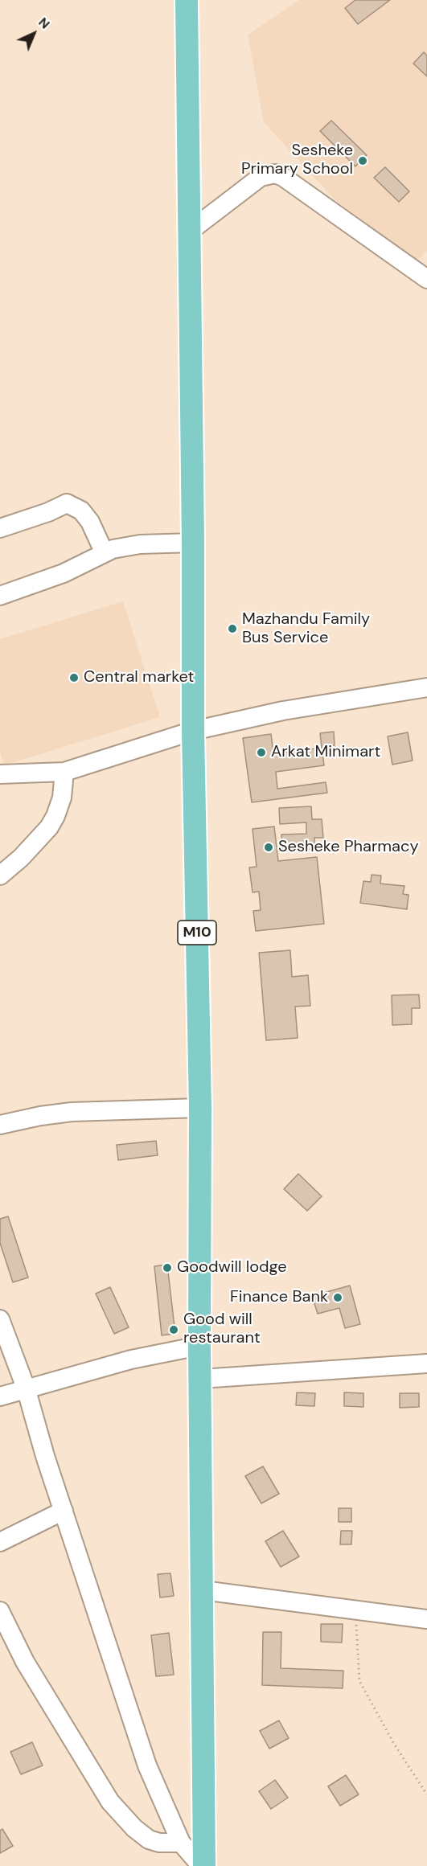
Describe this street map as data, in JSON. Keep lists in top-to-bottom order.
{
  "streets": {
    "main road": ["M10"]
  },
  "places": [
    "Sesheke Primary School",
    "Mazhandu Family Bus Service",
    "Central market",
    "Arkat Minimart",
    "Sesheke Pharmacy",
    "Goodwill lodge",
    "Finance Bank",
    "Good will restaurant"
  ],
  "north": "top right"
}
